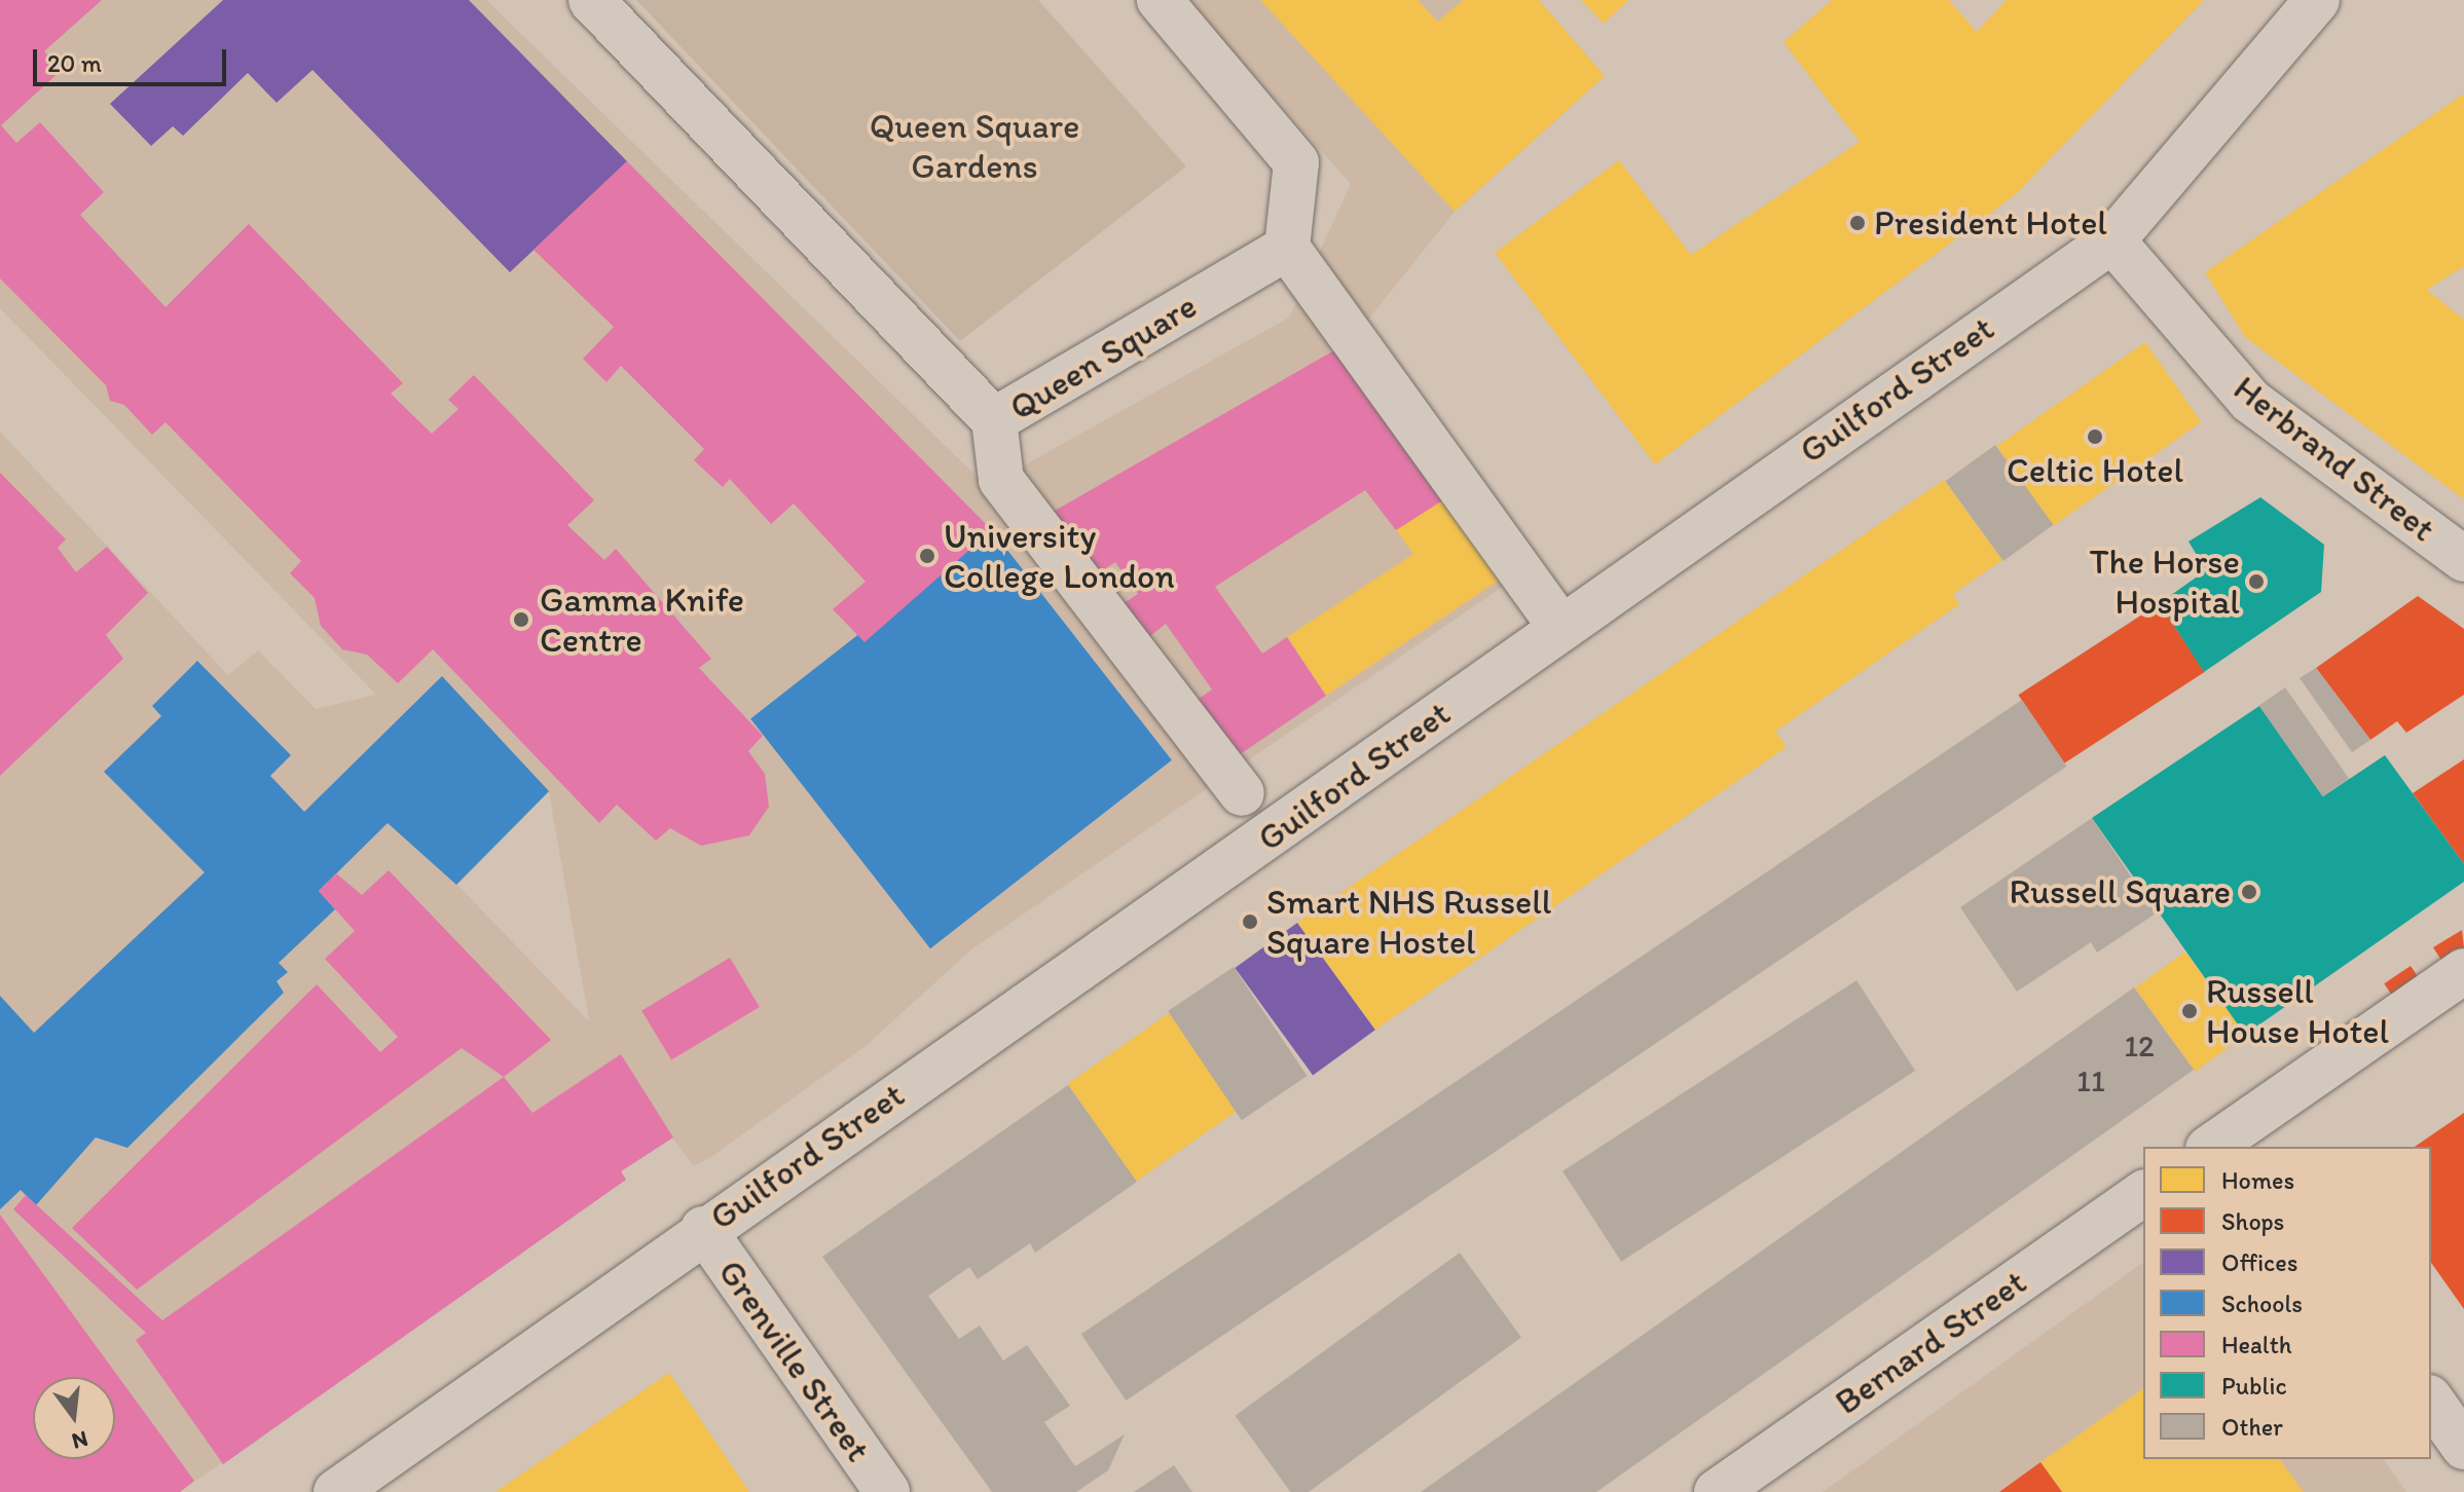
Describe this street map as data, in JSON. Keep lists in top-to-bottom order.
{
  "streets": {
    "main road": [
      "Queen Square",
      "Guilford Street",
      "Herbrand Street",
      "Bernard Street",
      "Grenville Street"
    ]
  },
  "crossings": [
    ["Guilford Street", "Herbrand Street"],
    ["Guilford Street", "Grenville Street"]
  ],
  "parks": ["Queen Square Gardens"],
  "places": [
    "President Hotel",
    "Celtic Hotel",
    "University College London",
    "The Horse Hospital",
    "Gamma Knife Centre",
    "Russell Square",
    "Smart NHS Russell Square Hostel",
    "Russell House Hotel"
  ],
  "house_numbers": ["12", "11"],
  "legend": [
    "Homes",
    "Shops",
    "Offices",
    "Schools",
    "Health",
    "Public",
    "Other"
  ],
  "scale_bar": "20 m",
  "north": "bottom"
}
